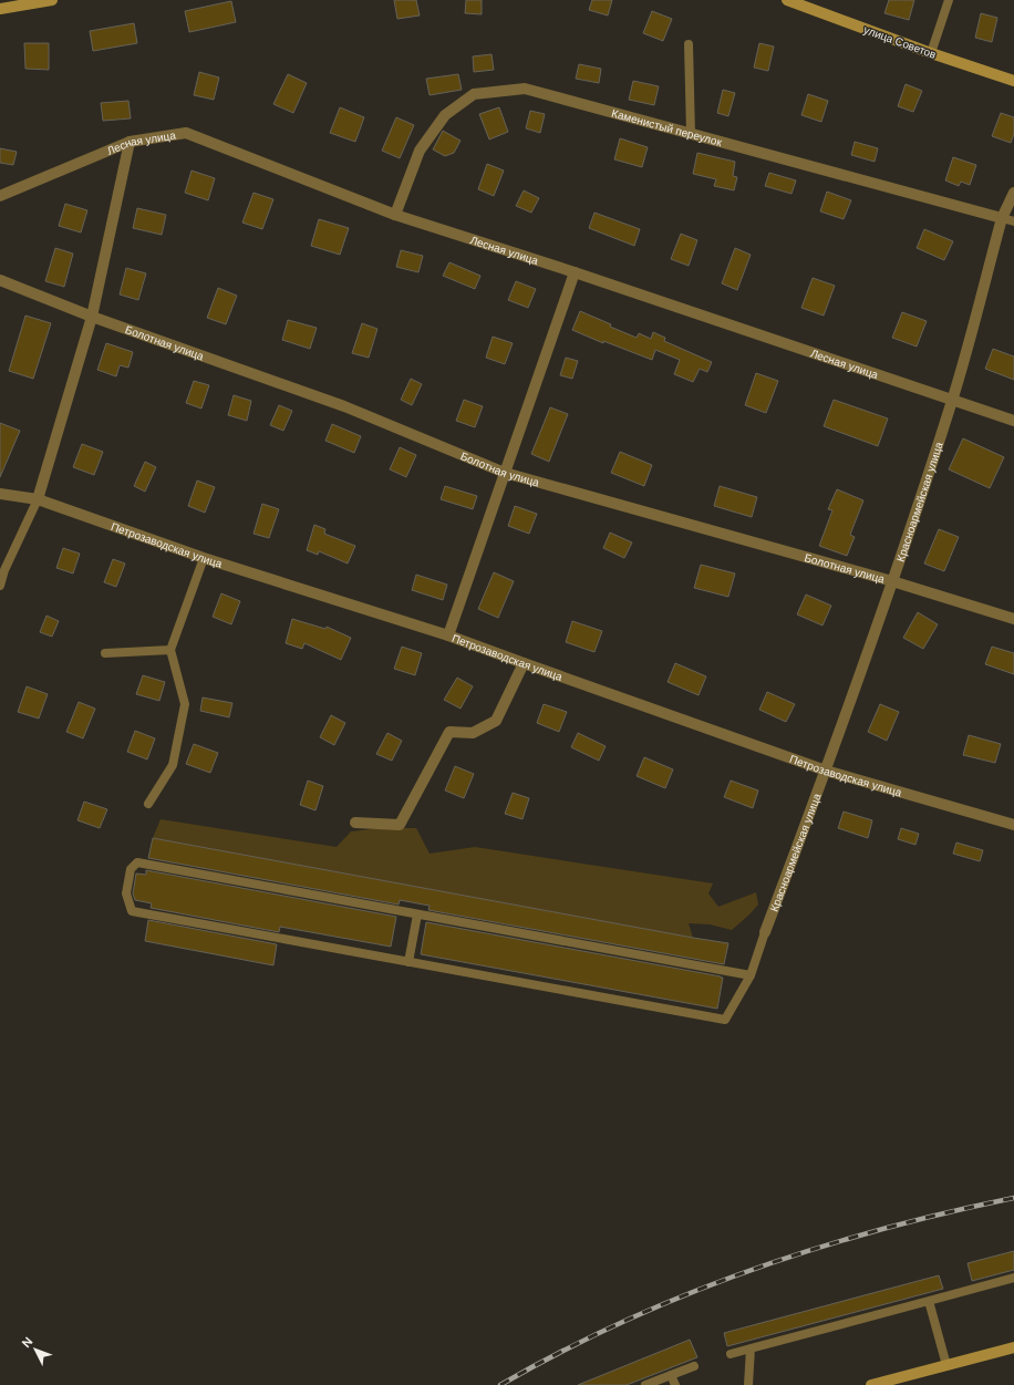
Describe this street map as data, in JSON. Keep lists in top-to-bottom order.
{
  "streets": {
    "main road": ["улица Советов"],
    "street": [
      "Каменистый переулок",
      "Лесная улица",
      "Болотная улица",
      "Красноармейская улица",
      "Петрозаводская улица"
    ]
  },
  "crossings": [
    ["Каменистый переулок", "Лесная улица"],
    ["Каменистый переулок", "Красноармейская улица"],
    ["Лесная улица", "Красноармейская улица"],
    ["Болотная улица", "Красноармейская улица"],
    ["Красноармейская улица", "Петрозаводская улица"]
  ],
  "north": "top left"
}
